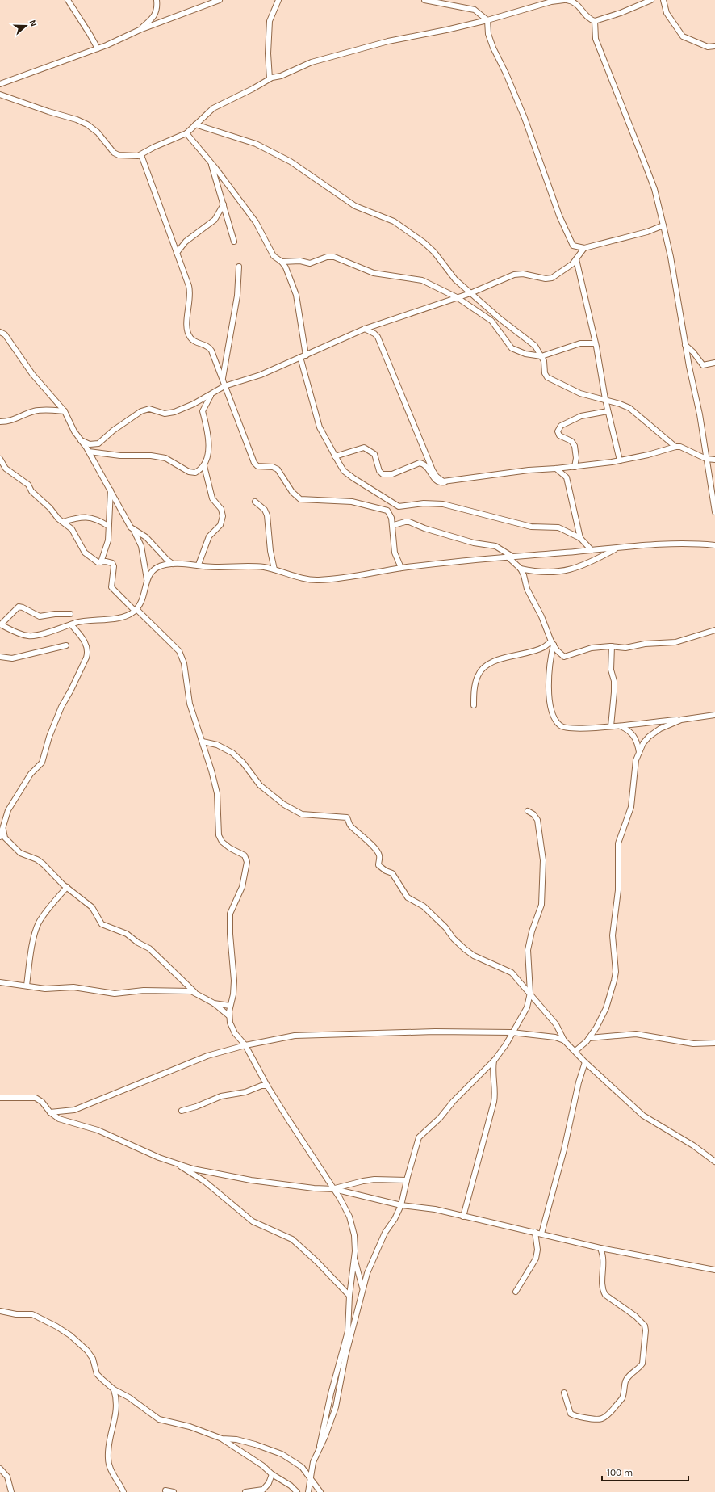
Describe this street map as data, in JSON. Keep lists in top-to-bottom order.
{
  "scale_bar": "100 m",
  "north": "right"
}
